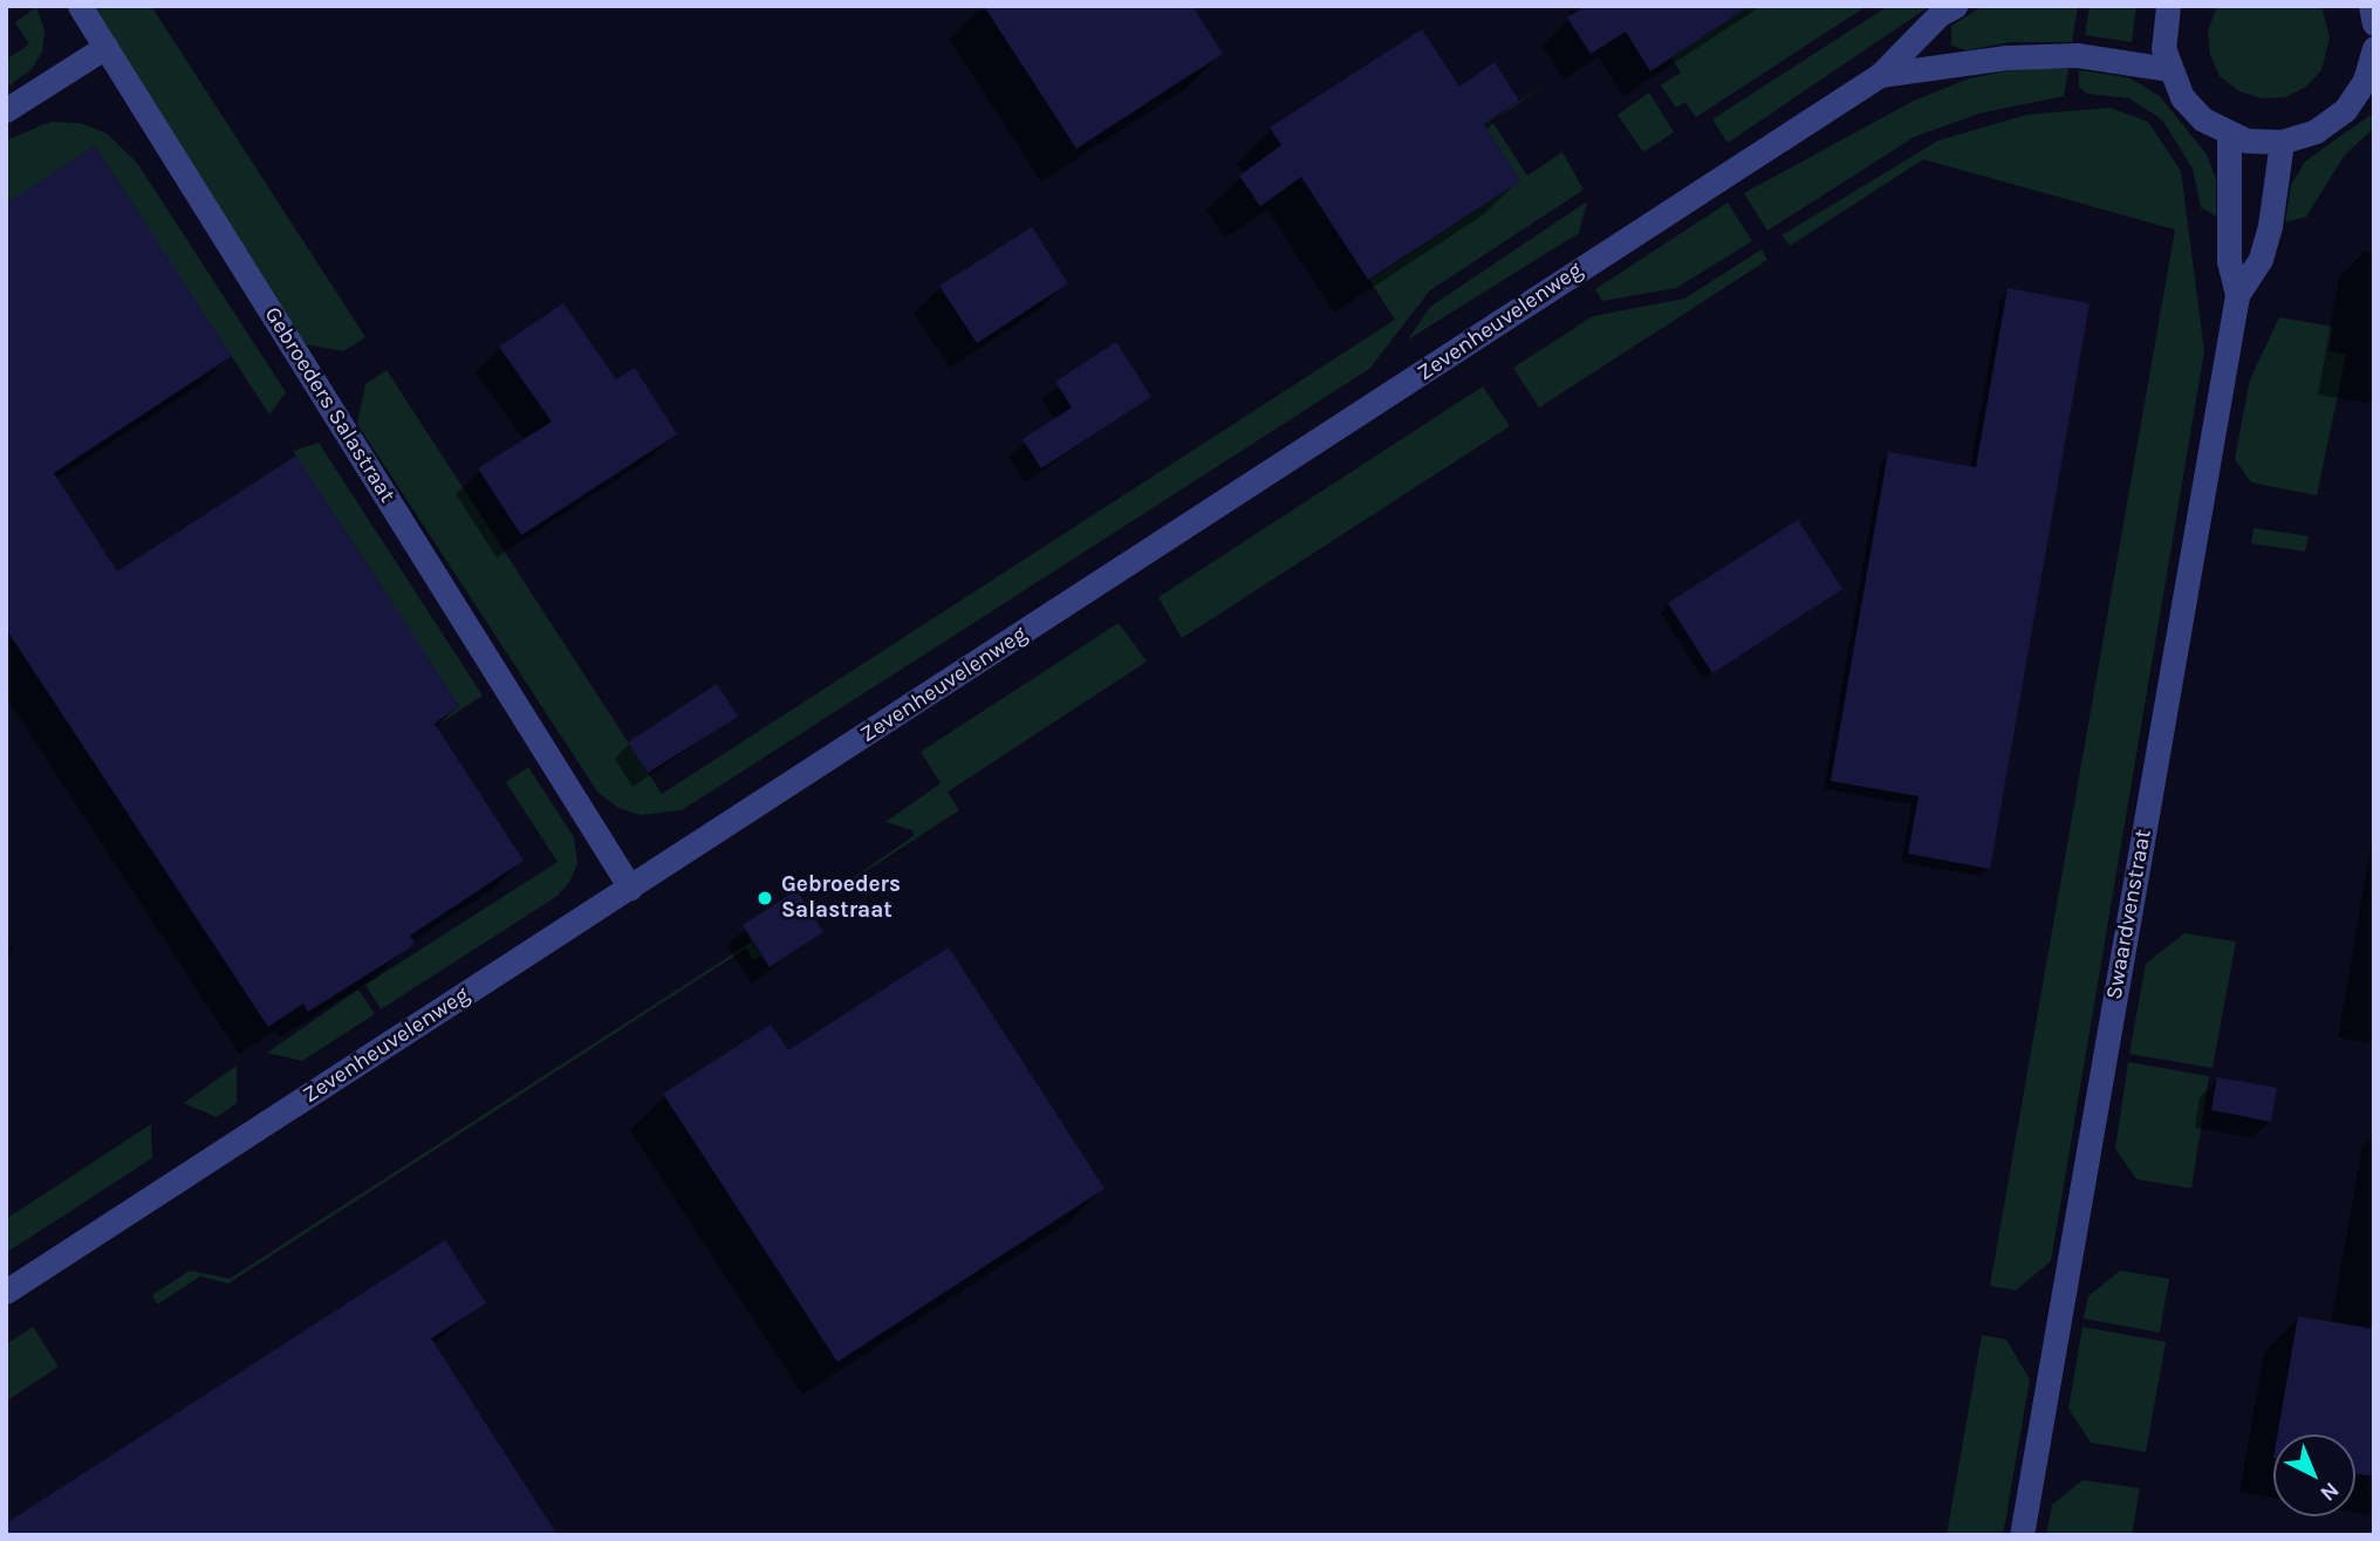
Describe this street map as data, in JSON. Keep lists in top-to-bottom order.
{
  "streets": {
    "street": ["Zevenheuvelenweg", "Gebroeders Salastraat", "Swaardvenstraat"]
  },
  "crossings": [
    ["Zevenheuvelenweg", "Gebroeders Salastraat"]
  ],
  "places": ["Gebroeders Salastraat"],
  "north": "bottom right"
}
